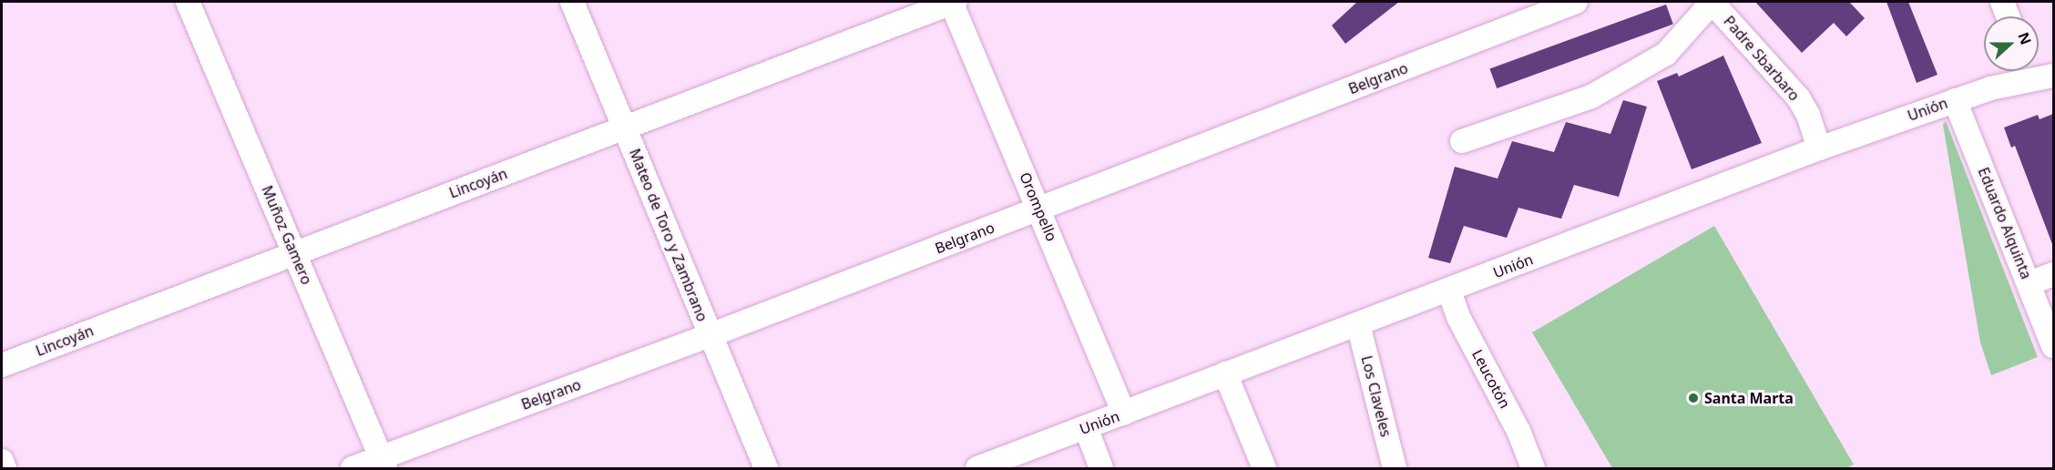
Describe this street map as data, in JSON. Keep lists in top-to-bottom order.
{
  "streets": {
    "street": [
      "Padre Sbarbaro",
      "Belgrano",
      "Unión",
      "Lincoyán",
      "Orompello",
      "Eduardo Alquinta",
      "Muñoz Gamero",
      "Mateo de Toro y Zambrano",
      "Leucotón",
      "Los Claveles"
    ]
  },
  "crossings": [
    ["Padre Sbarbaro", "Unión"],
    ["Belgrano", "Orompello"],
    ["Belgrano", "Muñoz Gamero"],
    ["Belgrano", "Mateo de Toro y Zambrano"],
    ["Unión", "Orompello"],
    ["Unión", "Eduardo Alquinta"],
    ["Unión", "Leucotón"],
    ["Unión", "Los Claveles"],
    ["Lincoyán", "Orompello"],
    ["Lincoyán", "Muñoz Gamero"],
    ["Lincoyán", "Mateo de Toro y Zambrano"]
  ],
  "places": ["Santa Marta"],
  "north": "right"
}
